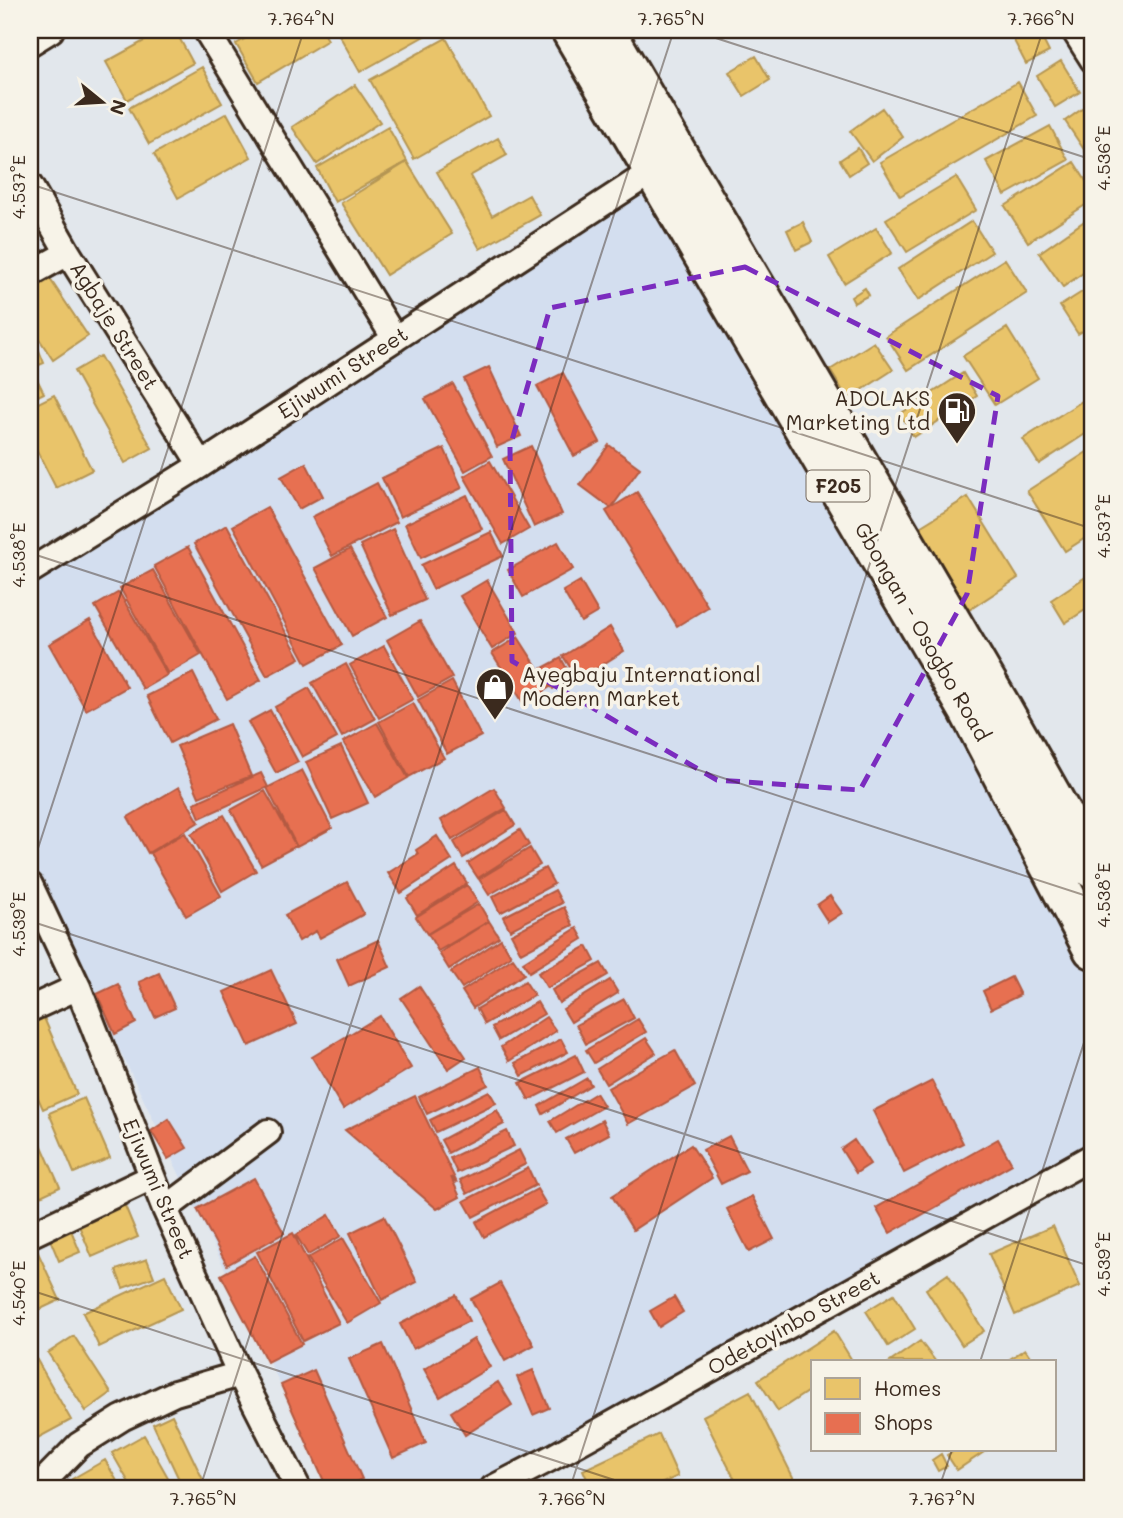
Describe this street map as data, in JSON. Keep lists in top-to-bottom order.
{
  "streets": {
    "main road": ["F205", "Gbongan - Osogbo Road"],
    "street": ["Agbaje Street", "Ejiwumi Street", "Odetoyinbo Street"]
  },
  "crossings": [
    ["Agbaje Street", "Ejiwumi Street"],
    ["Ejiwumi Street", "Gbongan - Osogbo Road"]
  ],
  "places": {
    "fuel station": ["ADOLAKS Marketing Ltd"],
    "shop": ["Ayegbaju International Modern Market"]
  },
  "legend": ["Homes", "Shops"],
  "north": "right",
  "coordinates": [
    "7.764°N",
    "7.765°N",
    "7.766°N",
    "4.536°E",
    "4.537°E",
    "4.538°E",
    "4.539°E",
    "4.540°E",
    "7.767°N"
  ]
}
